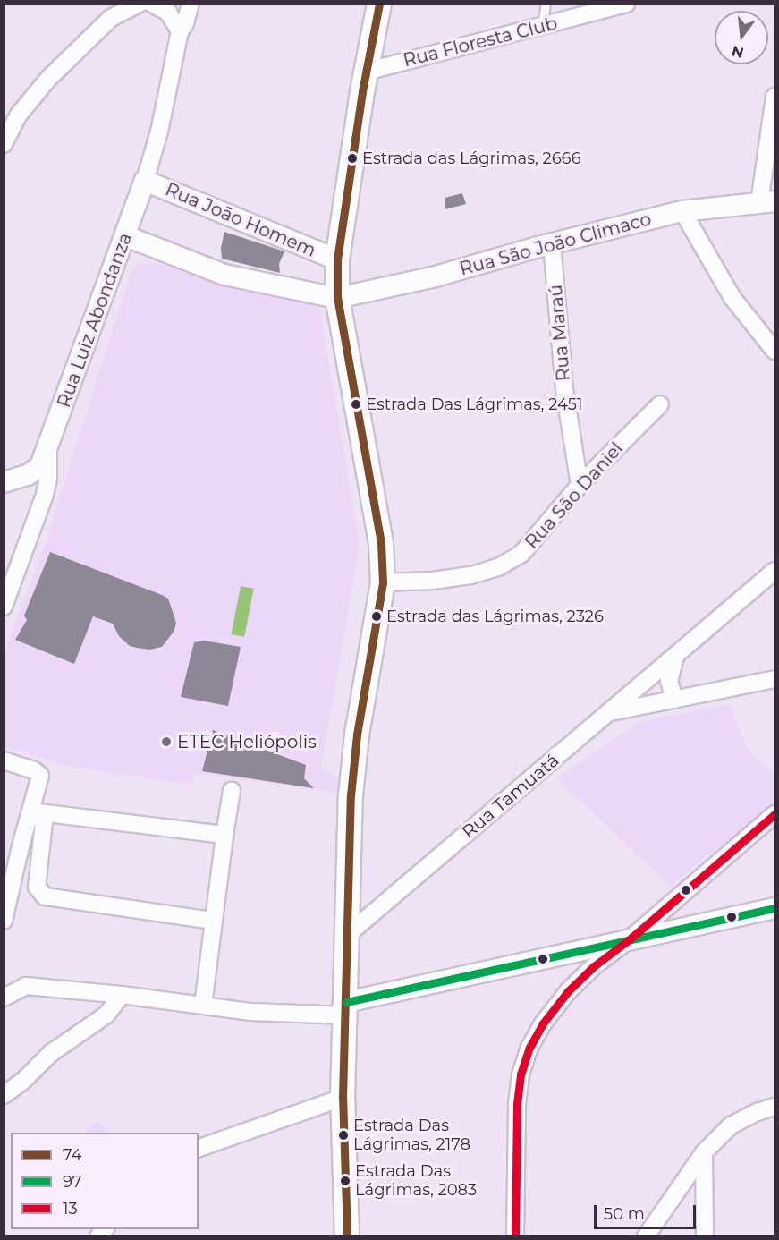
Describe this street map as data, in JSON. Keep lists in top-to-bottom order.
{
  "streets": {
    "street": [
      "Rua Floresta Club",
      "Rua João Homem",
      "Rua São João Climaco",
      "Rua Luiz Abondanza",
      "Rua Maraú",
      "Rua São Daniel",
      "Rua Tamuatá"
    ]
  },
  "crossings": [
    ["Rua João Homem", "Rua Luiz Abondanza"],
    ["Rua São João Climaco", "Rua Maraú"],
    ["Rua Maraú", "Rua São Daniel"]
  ],
  "places": [
    "Estrada das Lágrimas, 2666",
    "Estrada Das Lágrimas, 2451",
    "Estrada das Lágrimas, 2326",
    "ETEC Heliópolis",
    "Estrada Das Lágrimas, 2178",
    "Estrada Das Lágrimas, 2083"
  ],
  "lines": ["transit line 74", "transit line 13", "transit line 97"],
  "legend": ["74", "97", "13"],
  "scale_bar": "50 m",
  "north": "bottom"
}
